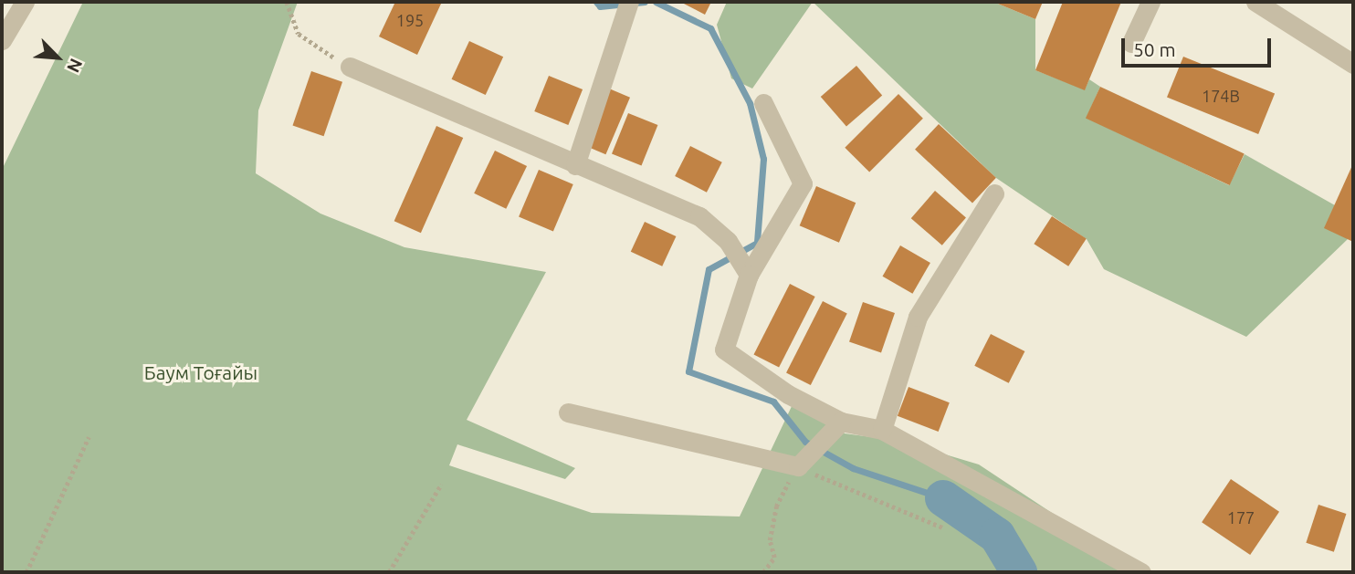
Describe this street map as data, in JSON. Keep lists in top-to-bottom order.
{
  "parks": ["Баум Тоғайы"],
  "house_numbers": ["195", "174В", "177"],
  "scale_bar": "50 m",
  "north": "bottom right"
}
